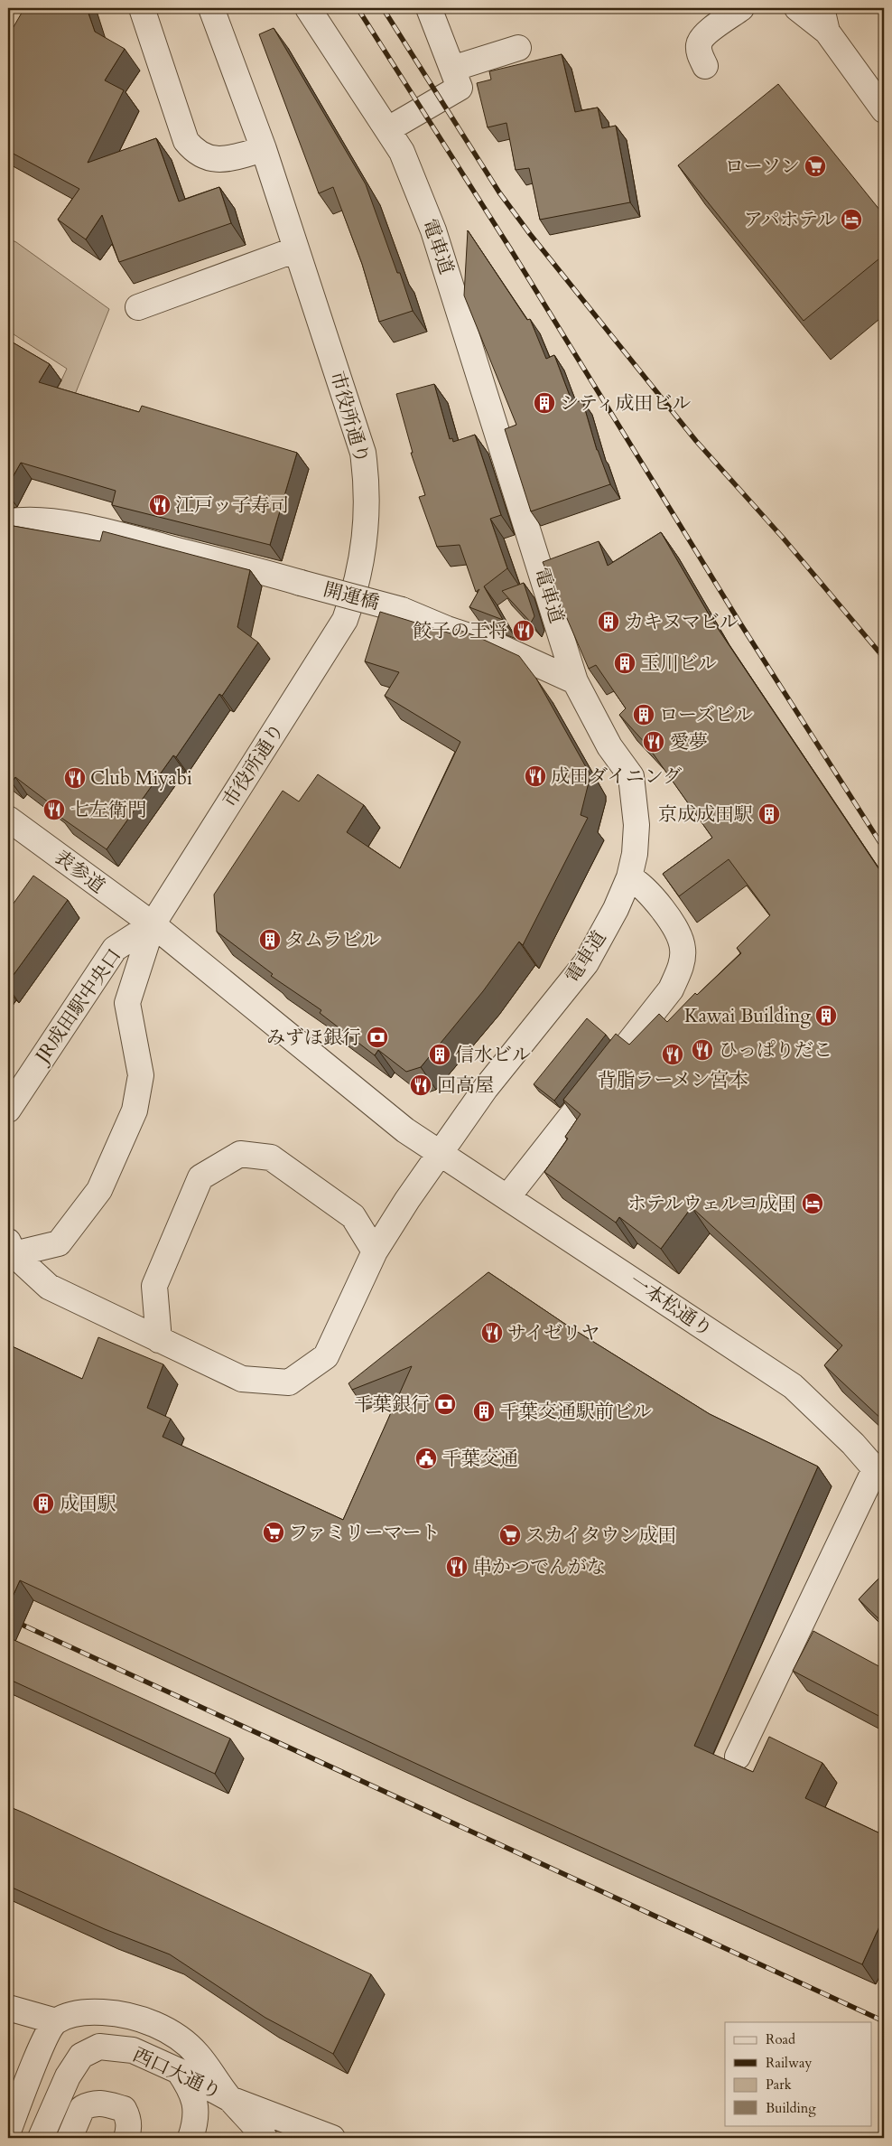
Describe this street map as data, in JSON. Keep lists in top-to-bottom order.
{
  "streets": {
    "street": [
      "電車道",
      "市役所通り",
      "開運橋",
      "表参道",
      "JR成田駅中央口",
      "一本松通り",
      "西口大通り"
    ]
  },
  "crossings": [
    ["電車道", "開運橋"],
    ["電車道", "表参道"],
    ["電車道", "JR成田駅中央口"],
    ["電車道", "一本松通り"],
    ["市役所通り", "表参道"],
    ["市役所通り", "JR成田駅中央口"],
    ["表参道", "JR成田駅中央口"],
    ["表参道", "一本松通り"],
    ["JR成田駅中央口", "一本松通り"]
  ],
  "places": {
    "supermarket": ["ローソン", "ファミリーマート", "スカイタウン成田"],
    "hotel": ["アパホテル", "ホテルウェルコ成田"],
    "building": [
      "シティ成田ビル",
      "カキヌマビル",
      "玉川ビル",
      "ローズビル",
      "京成成田駅",
      "タムラビル",
      "Kawai Building",
      "信水ビル",
      "千葉交通駅前ビル",
      "成田駅"
    ],
    "restaurant": [
      "江戸ッ子寿司",
      "餃子の王将",
      "愛夢",
      "成田ダイニング",
      "Club Miyabi",
      "七左衛門",
      "ひっぱりだこ",
      "背脂ラーメン宮本",
      "回高屋",
      "サイゼリヤ",
      "串かつでんがな"
    ],
    "bank": ["みずほ銀行", "千葉銀行"],
    "public building": ["千葉交通"]
  },
  "legend": [
    "Road",
    "Railway",
    "Park",
    "Building"
  ]
}
